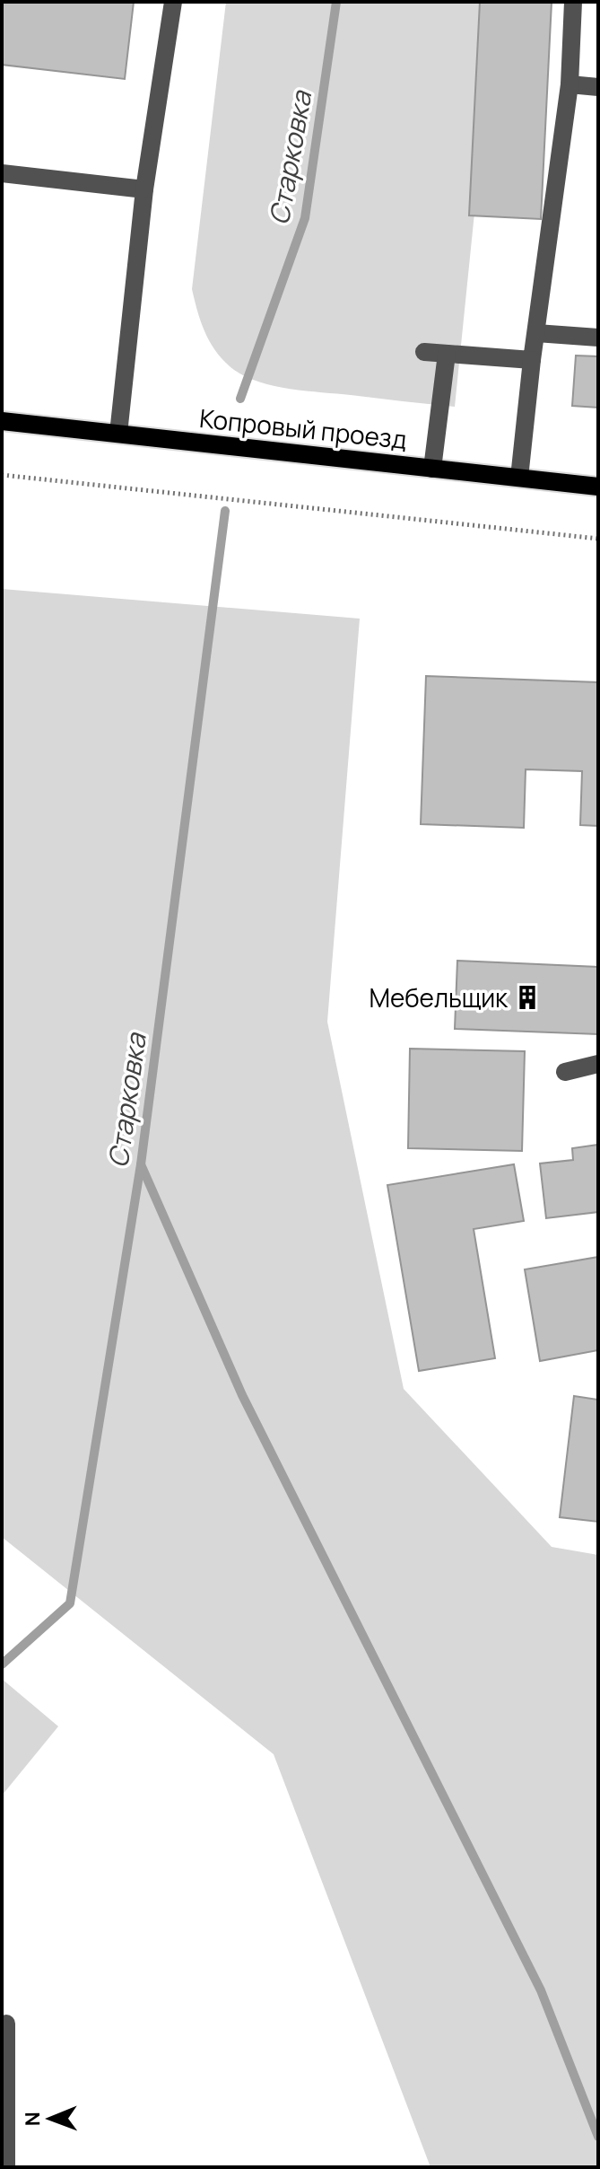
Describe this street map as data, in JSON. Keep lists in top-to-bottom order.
{
  "streets": {
    "main road": ["Копровый проезд"]
  },
  "water": ["Старковка"],
  "places": {
    "building": ["Мебельщик"]
  },
  "north": "left"
}
